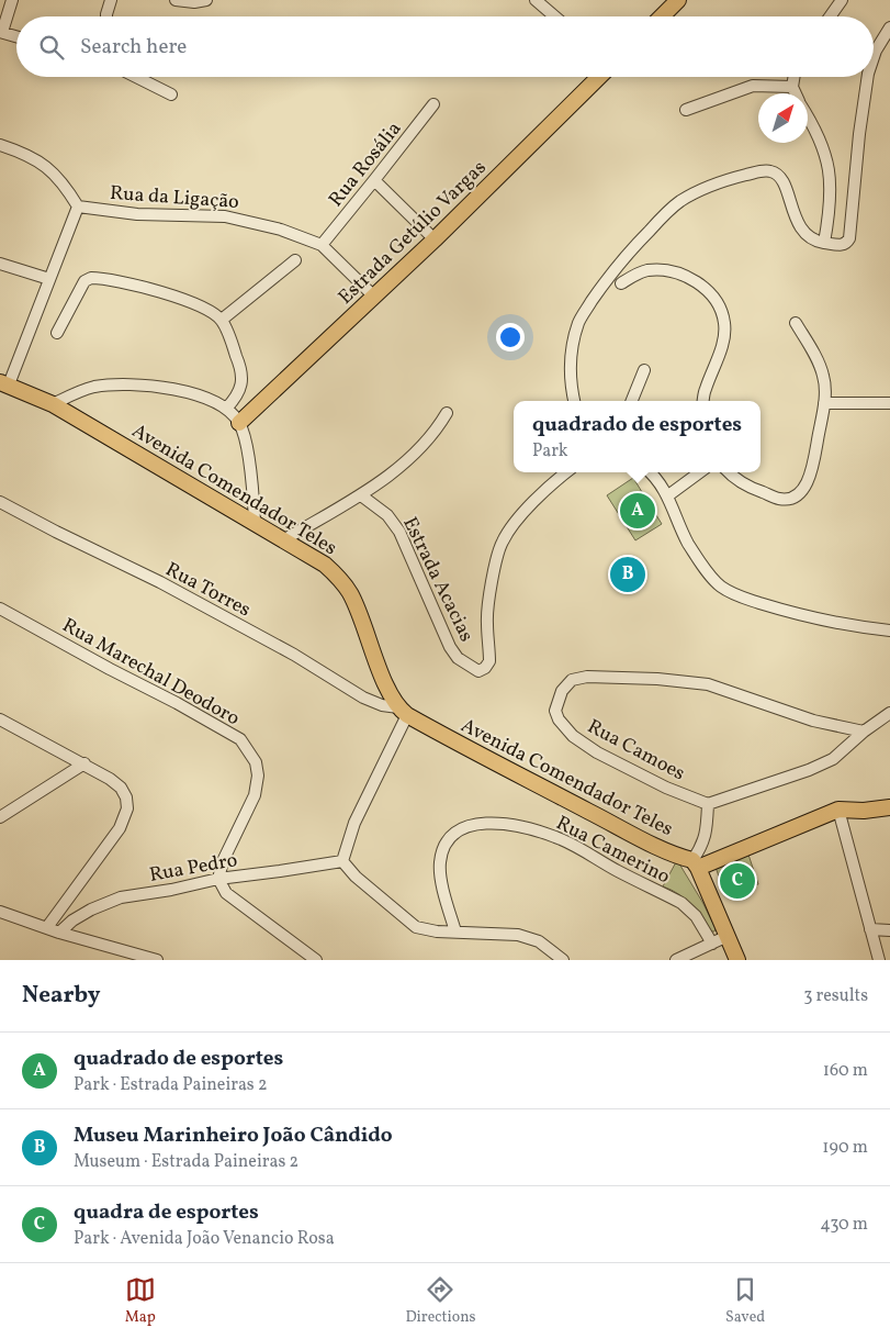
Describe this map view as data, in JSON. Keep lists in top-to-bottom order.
{
  "streets": {
    "main road": ["Estrada Getúlio Vargas", "Avenida Comendador Teles"],
    "street": [
      "Rua Rosália",
      "Rua da Ligação",
      "Estrada Acacias",
      "Rua Torres",
      "Rua Marechal Deodoro",
      "Rua Camoes",
      "Rua Camerino",
      "Rua Pedro"
    ]
  },
  "crossings": [
    ["Rua Rosália", "Rua da Ligação"],
    ["Rua da Ligação", "Estrada Getúlio Vargas"],
    ["Avenida Comendador Teles", "Rua Torres"],
    ["Rua Marechal Deodoro", "Rua Pedro"]
  ],
  "north": "top right",
  "page": {
    "search": "Search here",
    "popup": ["quadrado de esportes", "Park"],
    "pins": ["A", "B", "C"],
    "heading": ["Nearby", "3 results"],
    "list": [
      {
        "mark": "A",
        "name": "quadrado de esportes",
        "note": "Park · Estrada Paineiras 2",
        "value": "160 m"
      },
      {
        "mark": "B",
        "name": "Museu Marinheiro João Cândido",
        "note": "Museum · Estrada Paineiras 2",
        "value": "190 m"
      },
      {
        "mark": "C",
        "name": "quadra de esportes",
        "note": "Park · Avenida João Venancio Rosa",
        "value": "430 m"
      }
    ],
    "nav": ["Map", "Directions", "Saved"]
  }
}
